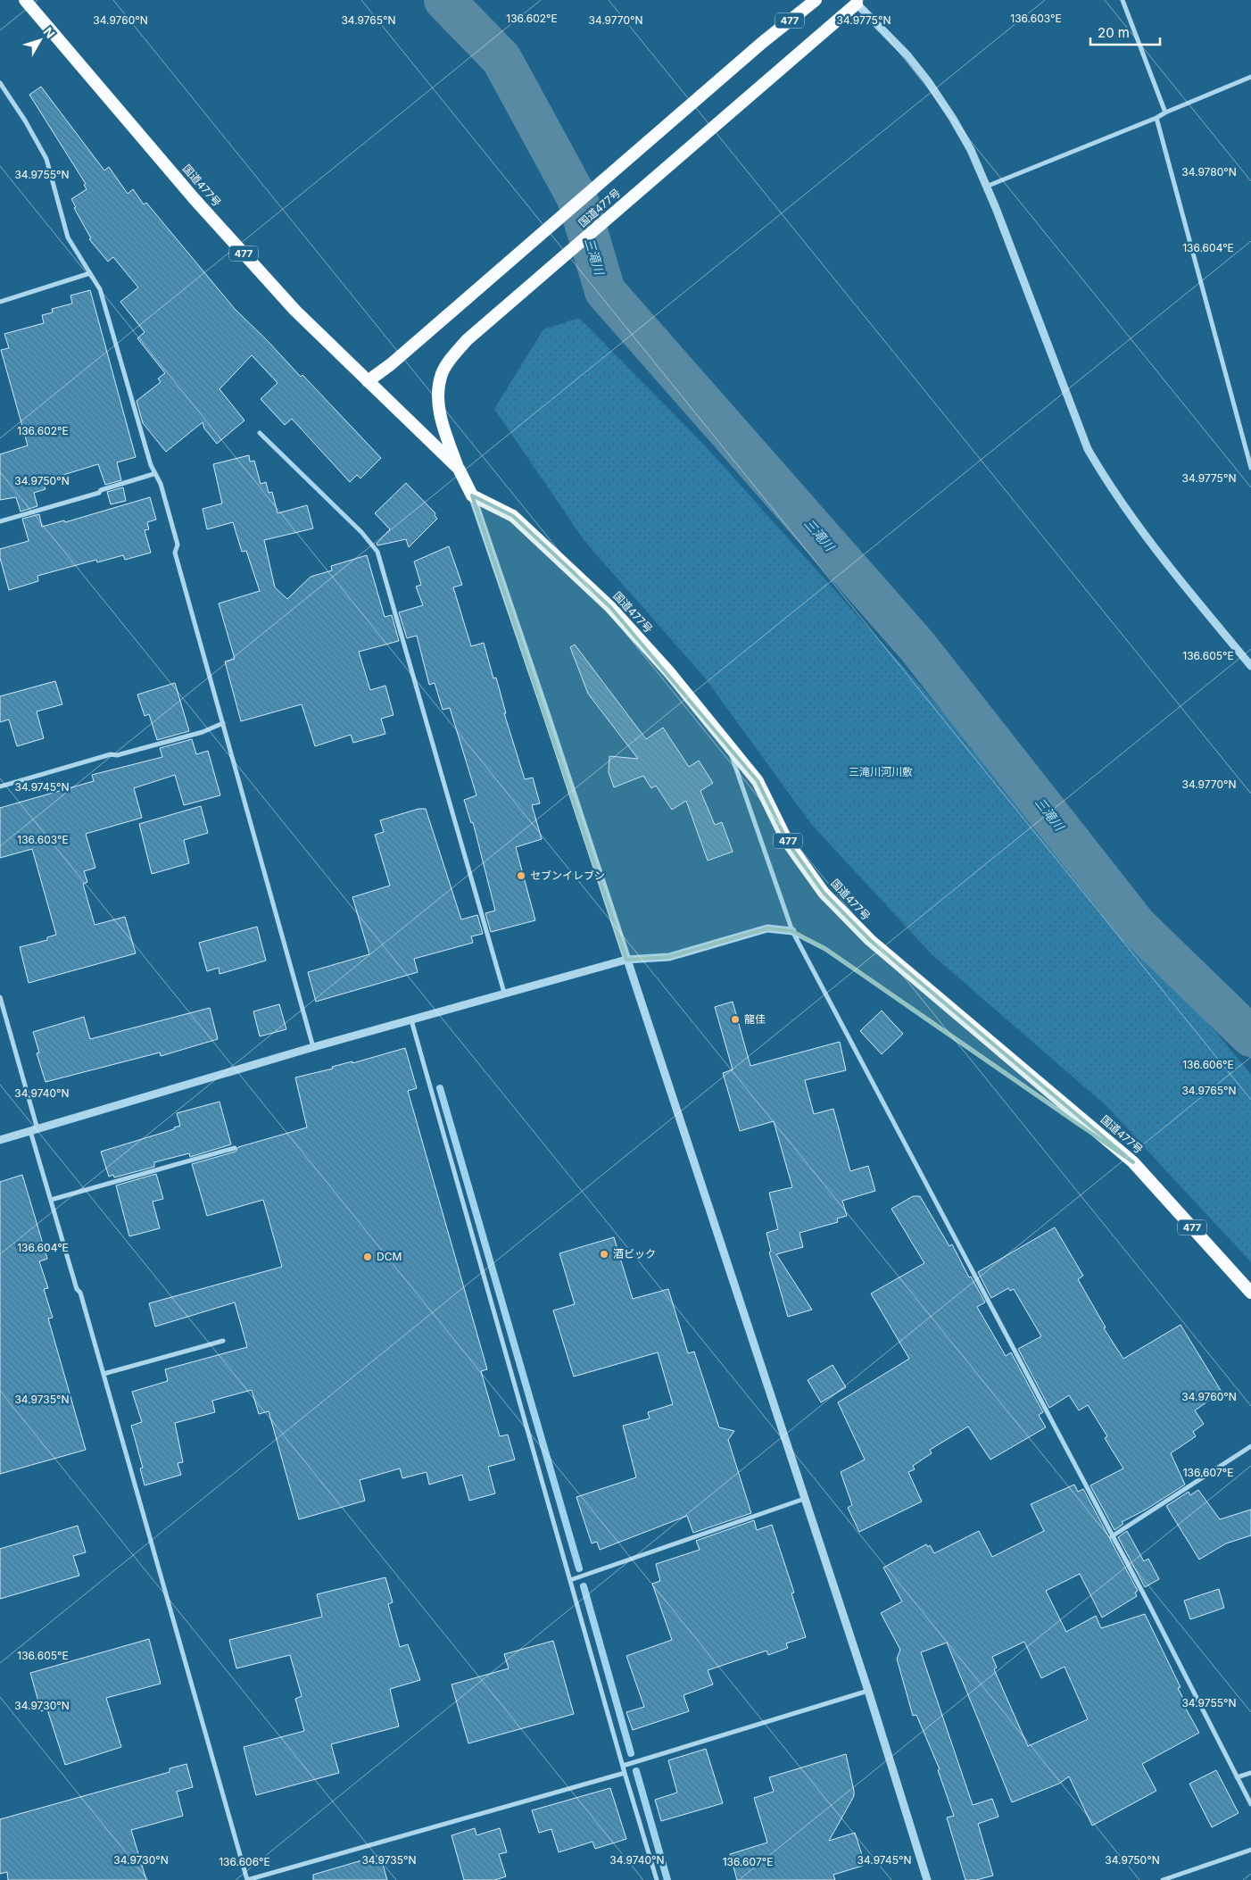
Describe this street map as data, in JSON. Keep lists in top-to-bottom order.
{
  "streets": {
    "highway": ["477", "国道477号"]
  },
  "water": ["三滝川"],
  "parks": ["三滝川河川敷"],
  "places": [
    "セブンイレブン",
    "龍佳",
    "酒ビック",
    "DCM"
  ],
  "scale_bar": "20 m",
  "north": "top right",
  "coordinates": [
    "136.603°E",
    "136.602°E",
    "34.9760°N",
    "34.9765°N",
    "34.9770°N",
    "34.9775°N",
    "34.9780°N",
    "34.9755°N",
    "136.604°E",
    "34.9750°N",
    "136.605°E",
    "34.9745°N",
    "136.606°E",
    "34.9740°N",
    "34.9735°N",
    "136.607°E",
    "34.9730°N"
  ]
}
